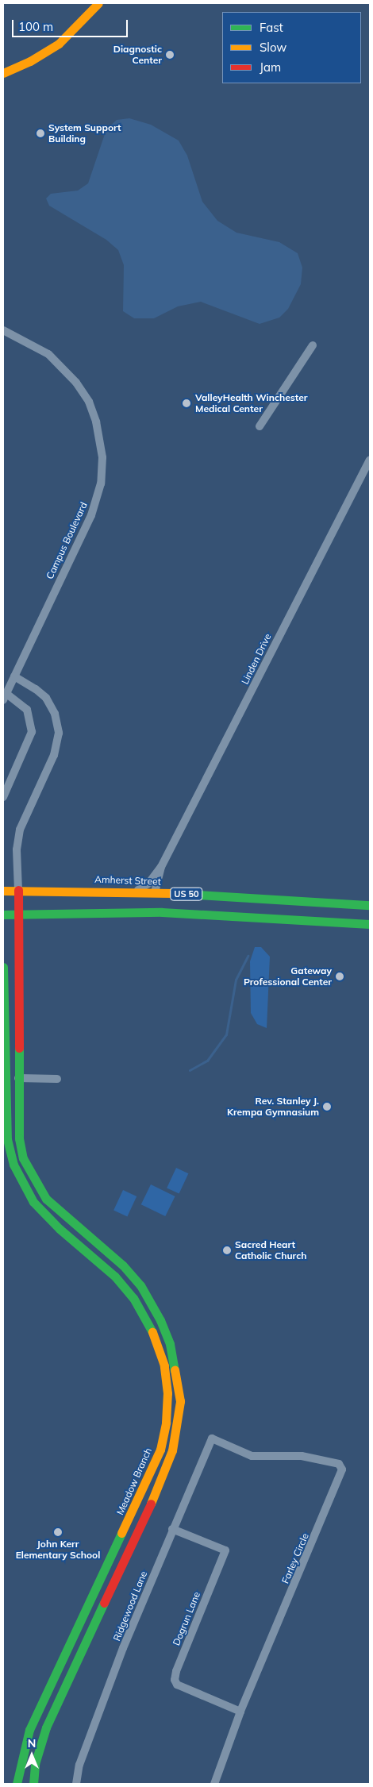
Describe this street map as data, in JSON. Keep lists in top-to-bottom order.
{
  "streets": {
    "main road": ["Amherst Street", "US 50", "Meadow Branch"],
    "street": [
      "Campus Boulevard",
      "Linden Drive",
      "Farley Circle",
      "Ridgewood Lane",
      "Dogrun Lane"
    ]
  },
  "crossings": [
    ["Linden Drive", "Amherst Street"],
    ["Farley Circle", "Ridgewood Lane"],
    ["Farley Circle", "Dogrun Lane"],
    ["Ridgewood Lane", "Dogrun Lane"]
  ],
  "places": [
    "Diagnostic Center",
    "System Support Building",
    "ValleyHealth Winchester Medical Center",
    "Gateway Professional Center",
    "Rev. Stanley J. Krempa Gymnasium",
    "Sacred Heart Catholic Church",
    "John Kerr Elementary School"
  ],
  "legend": ["Fast", "Slow", "Jam"],
  "scale_bar": "100 m",
  "north": "top"
}
